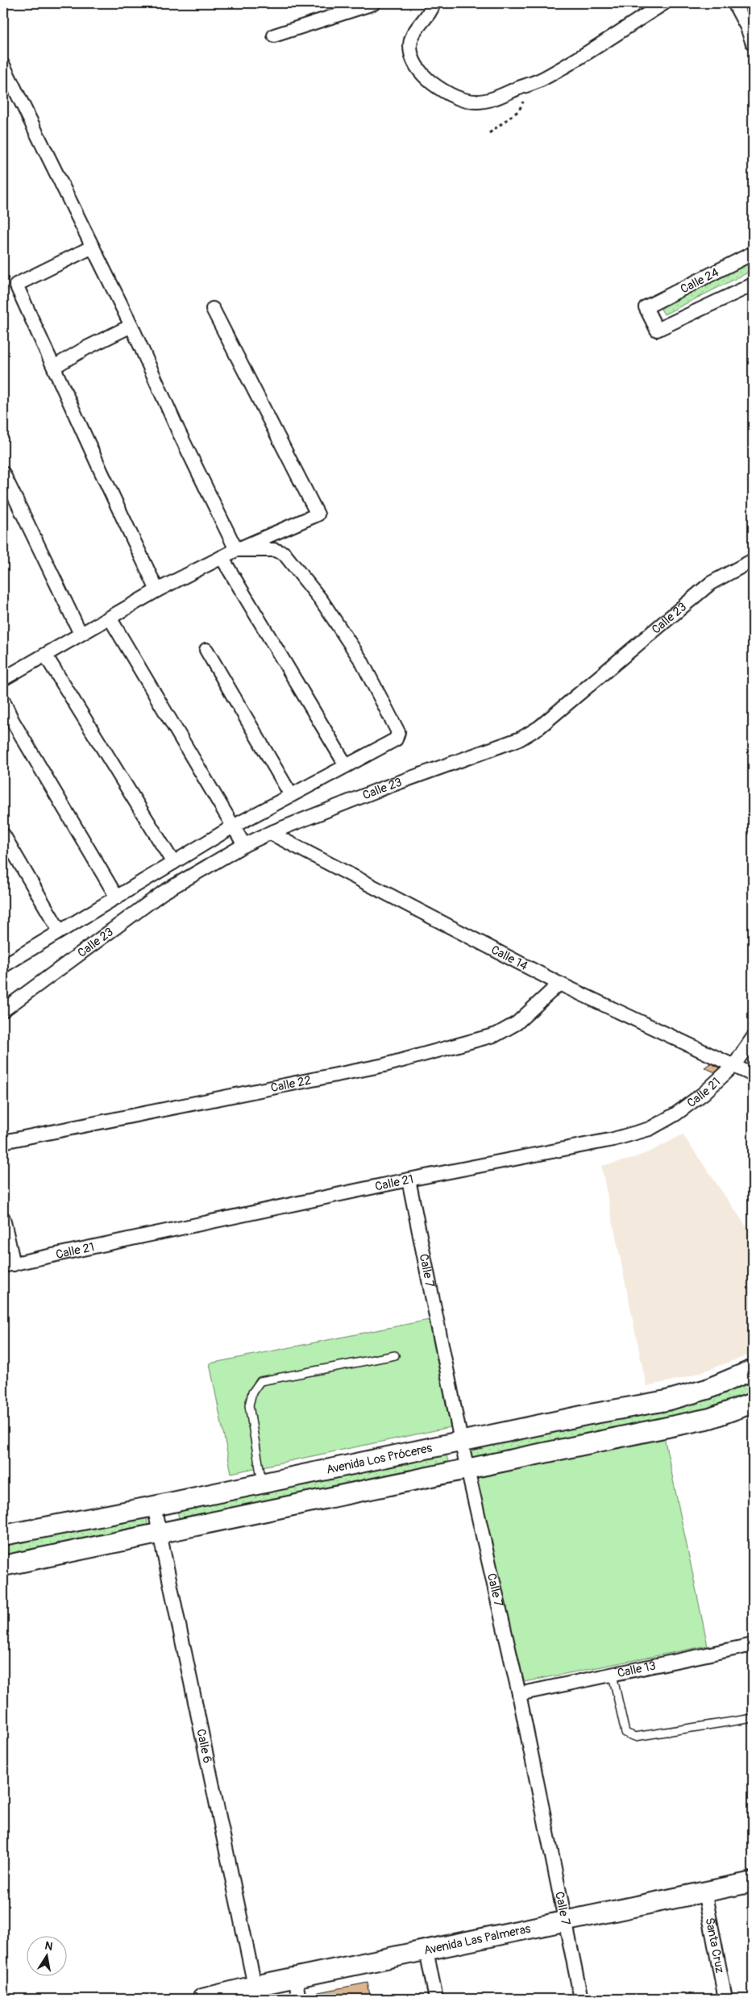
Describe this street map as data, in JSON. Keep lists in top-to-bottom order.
{
  "streets": {
    "main road": ["Avenida Los Próceres", "Avenida Las Palmeras"],
    "street": [
      "Calle 24",
      "Calle 23",
      "Calle 14",
      "Calle 22",
      "Calle 21",
      "Calle 7",
      "Calle 13",
      "Calle 6",
      "Santa Cruz"
    ]
  },
  "crossings": [
    ["Calle 23", "Calle 14"],
    ["Calle 14", "Calle 22"],
    ["Calle 14", "Calle 21"],
    ["Calle 21", "Calle 7"],
    ["Calle 7", "Avenida Los Próceres"],
    ["Calle 7", "Calle 13"],
    ["Calle 7", "Avenida Las Palmeras"],
    ["Avenida Los Próceres", "Calle 6"],
    ["Calle 6", "Avenida Las Palmeras"],
    ["Avenida Las Palmeras", "Santa Cruz"]
  ],
  "north": "top"
}
